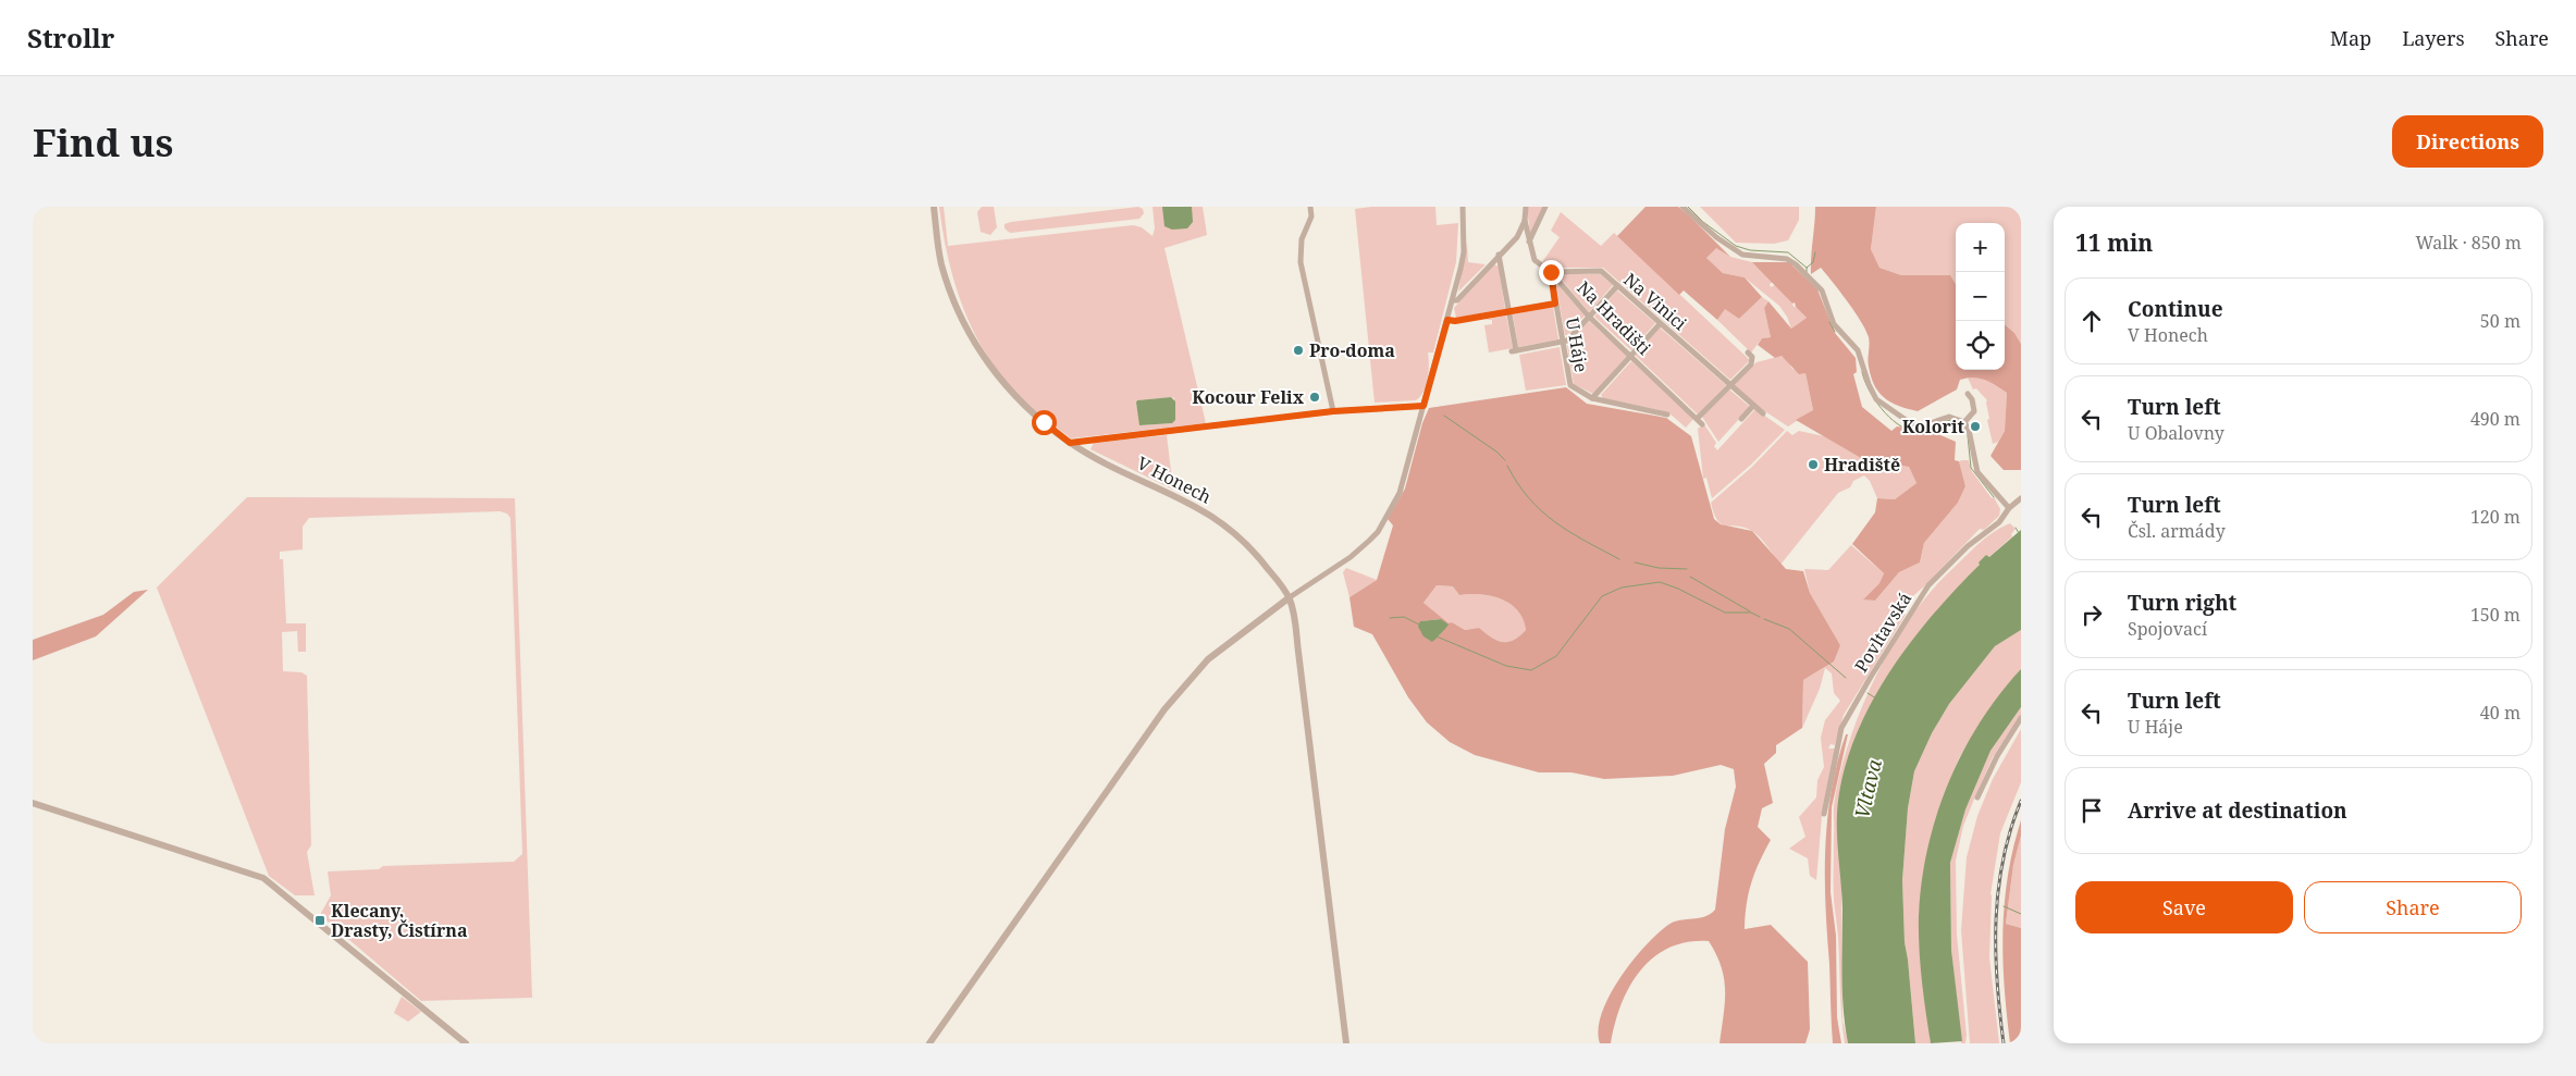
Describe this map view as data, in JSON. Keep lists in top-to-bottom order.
{
  "streets": {
    "street": [
      "Na Vinici",
      "Na Hradišti",
      "U Háje",
      "V Honech",
      "Povltavská"
    ]
  },
  "crossings": [
    ["Na Vinici", "Na Hradišti"],
    ["Na Vinici", "U Háje"],
    ["Na Hradišti", "U Háje"]
  ],
  "water": ["Vltava"],
  "places": {
    "other": [
      "Pro-doma",
      "Kocour Felix",
      "Kolorit",
      "Hradiště"
    ],
    "transit": ["Klecany, Drasty, Čistírna"]
  },
  "page": {
    "header": "Strollr",
    "nav": ["Map", "Layers", "Share"],
    "buttons": [
      "Directions",
      ["Save", "Share"]
    ],
    "title": "Find us",
    "heading": ["11 min", "Walk · 850 m"],
    "map_buttons": ["+", "−"],
    "list": [
      ["Continue", "V Honech", "50 m"],
      ["Turn left", "U Obalovny", "490 m"],
      ["Turn left", "Čsl. armády", "120 m"],
      ["Turn right", "Spojovací", "150 m"],
      ["Turn left", "U Háje", "40 m"],
      "Arrive at destination"
    ]
  }
}
